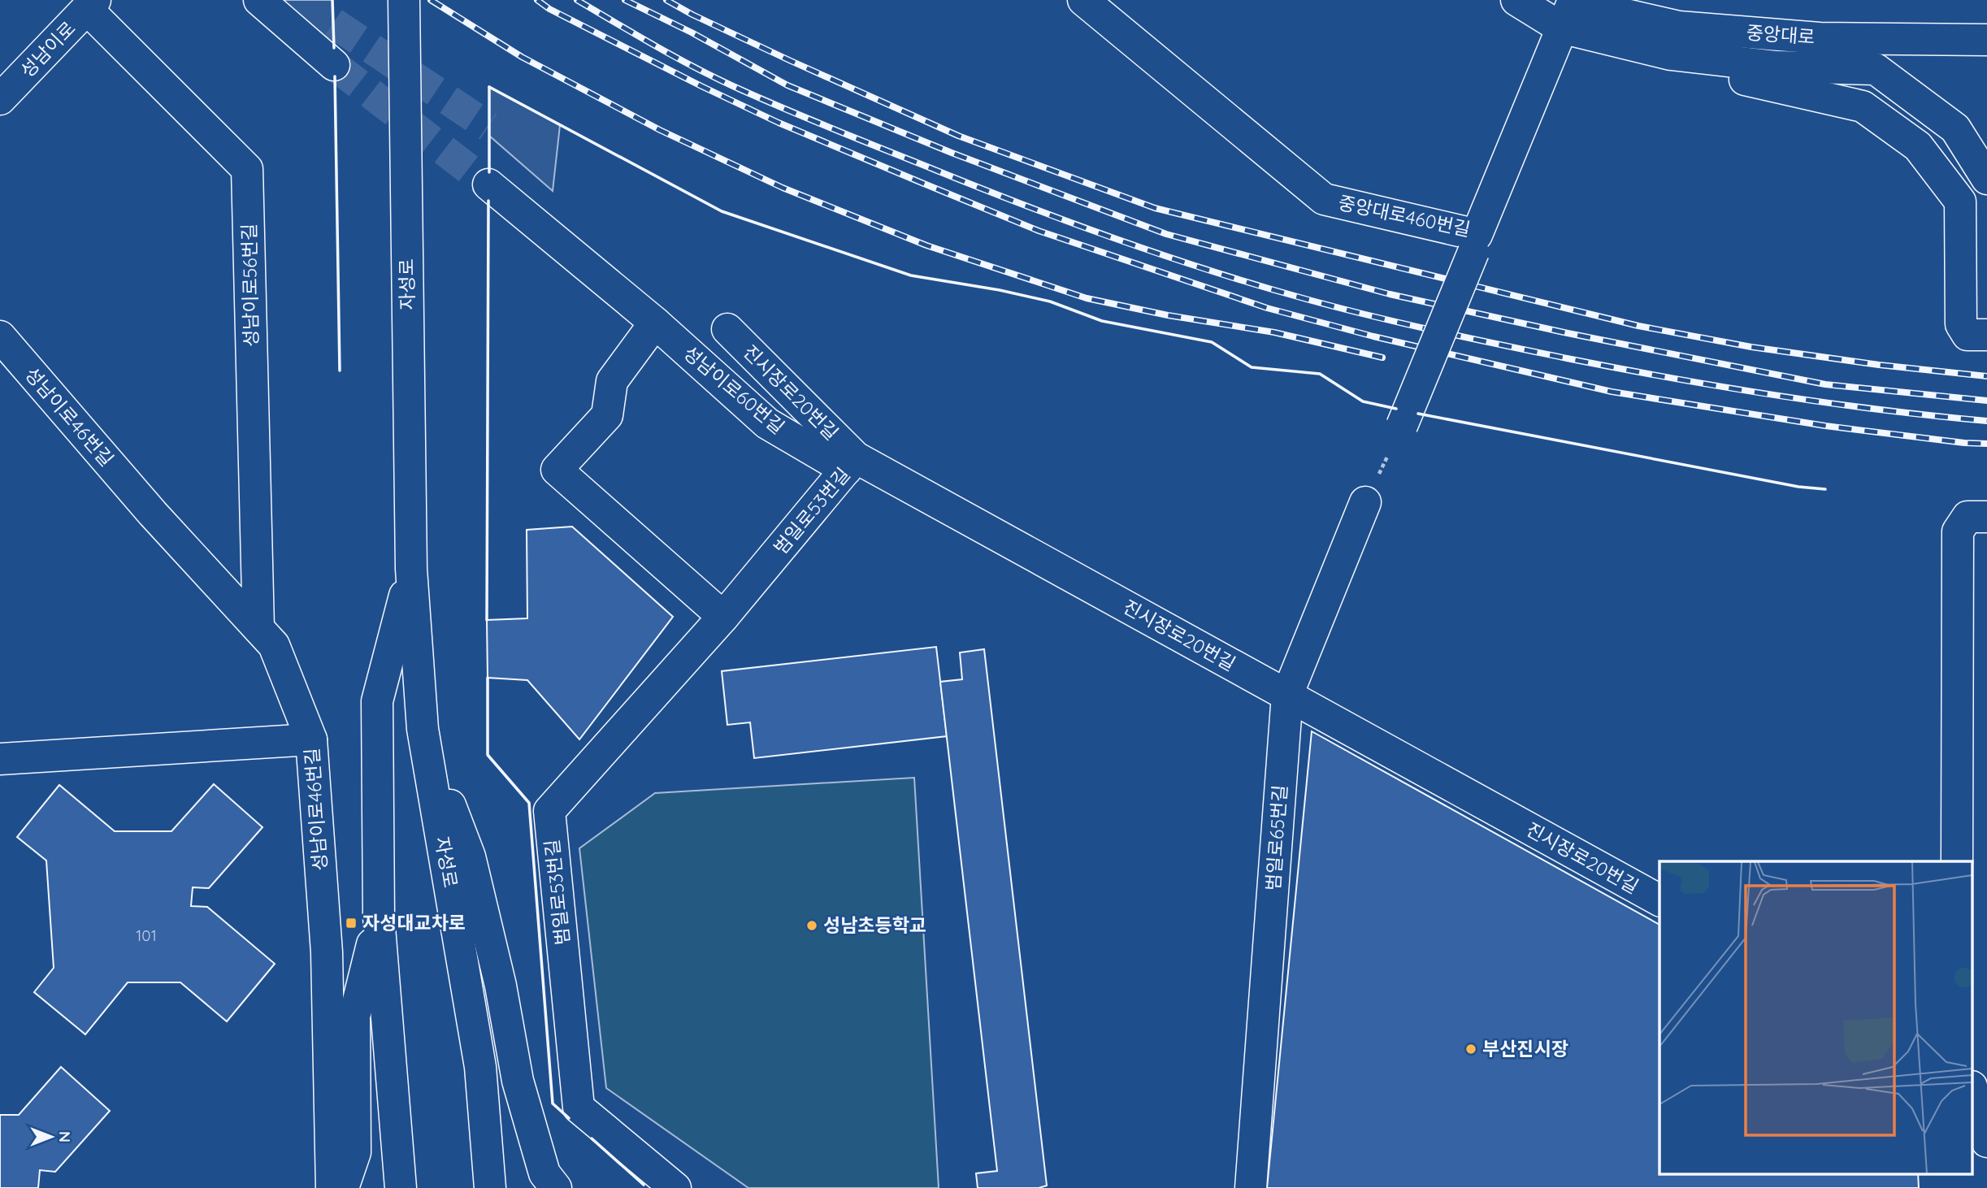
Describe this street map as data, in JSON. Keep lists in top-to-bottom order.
{
  "streets": {
    "main road": [
      "중앙대로",
      "성남이로",
      "중앙대로460번길",
      "자성로",
      "성남이로56번길",
      "성남이로60번길",
      "진시장로20번길",
      "성남이로46번길",
      "범일로53번길",
      "범일로65번길"
    ]
  },
  "crossings": [
    ["성남이로", "성남이로56번길"],
    ["성남이로56번길", "성남이로46번길"],
    ["성남이로60번길", "진시장로20번길"],
    ["성남이로60번길", "범일로53번길"],
    ["진시장로20번길", "범일로53번길"],
    ["진시장로20번길", "범일로65번길"]
  ],
  "places": {
    "transit": ["자성대교차로"],
    "other": ["성남초등학교", "부산진시장"]
  },
  "house_numbers": ["101"],
  "north": "right"
}
